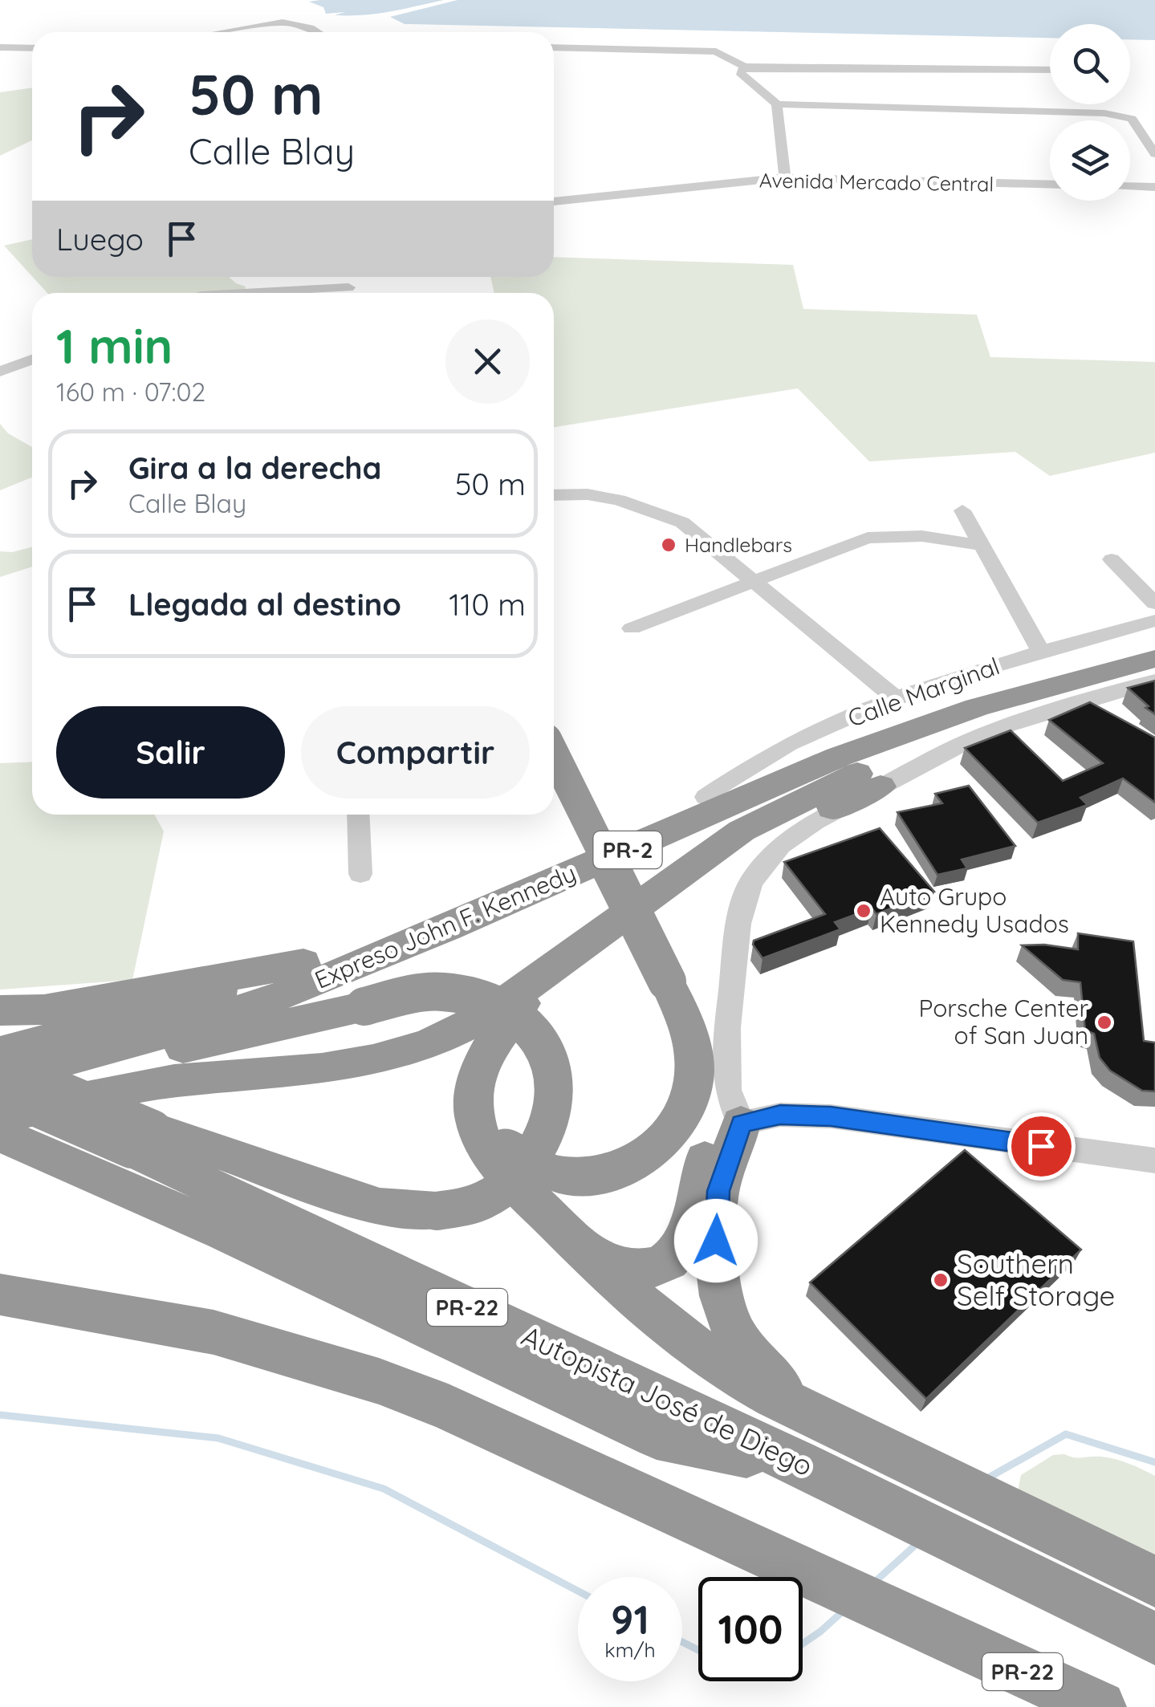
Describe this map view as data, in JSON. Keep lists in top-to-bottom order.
{
  "streets": {
    "highway": ["PR-2", "Expreso John F. Kennedy", "PR-22"],
    "street": ["Avenida Mercado Central", "Calle Marginal"]
  },
  "crossings": [
    ["Calle Marginal", "Expreso John F. Kennedy"]
  ],
  "places": [
    "Handlebars",
    "Auto Grupo Kennedy Usados",
    "Porsche Center of San Juan",
    "Southern Self Storage"
  ],
  "page": {
    "turn": ["50 m", "Calle Blay"],
    "then": "Luego",
    "heading": ["1 min", "160 m · 07:02"],
    "list": [
      {
        "name": "Gira a la derecha",
        "note": "Calle Blay",
        "value": "50 m"
      },
      {
        "name": "Llegada al destino",
        "value": "110 m"
      }
    ],
    "buttons": ["Salir", "Compartir"],
    "speed": "91 km/h",
    "limit": "100"
  }
}
